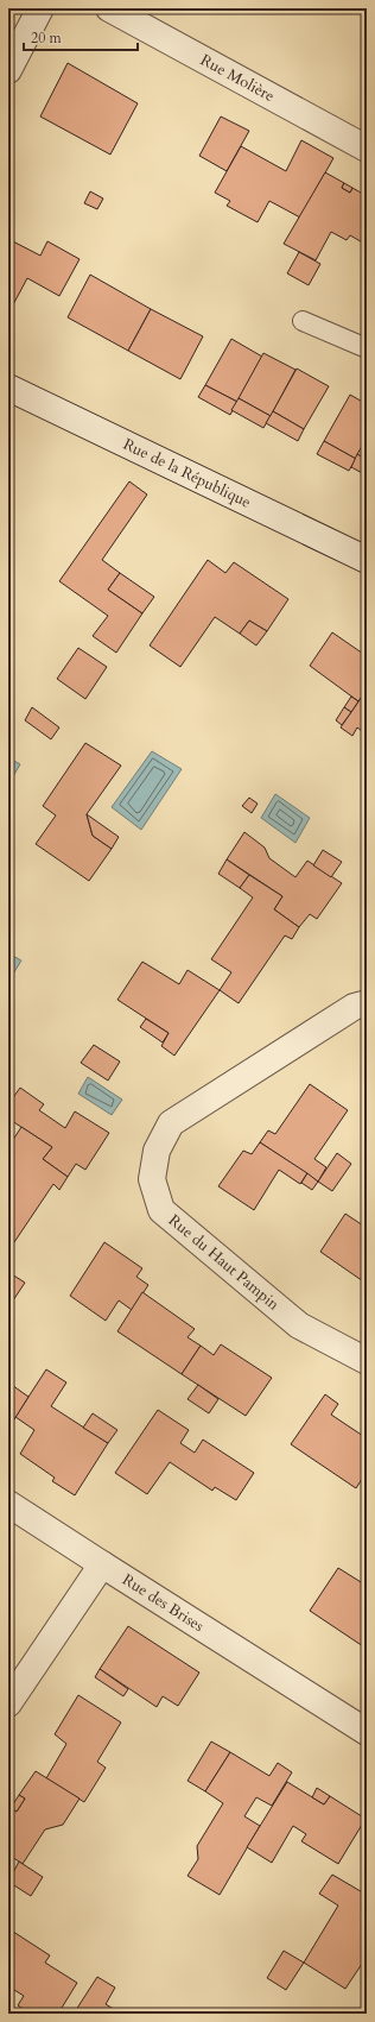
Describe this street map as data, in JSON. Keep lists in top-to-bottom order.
{
  "streets": {
    "street": [
      "Rue Molière",
      "Rue de la République",
      "Rue du Haut Pampin",
      "Rue des Brises"
    ]
  },
  "scale_bar": "20 m"
}
